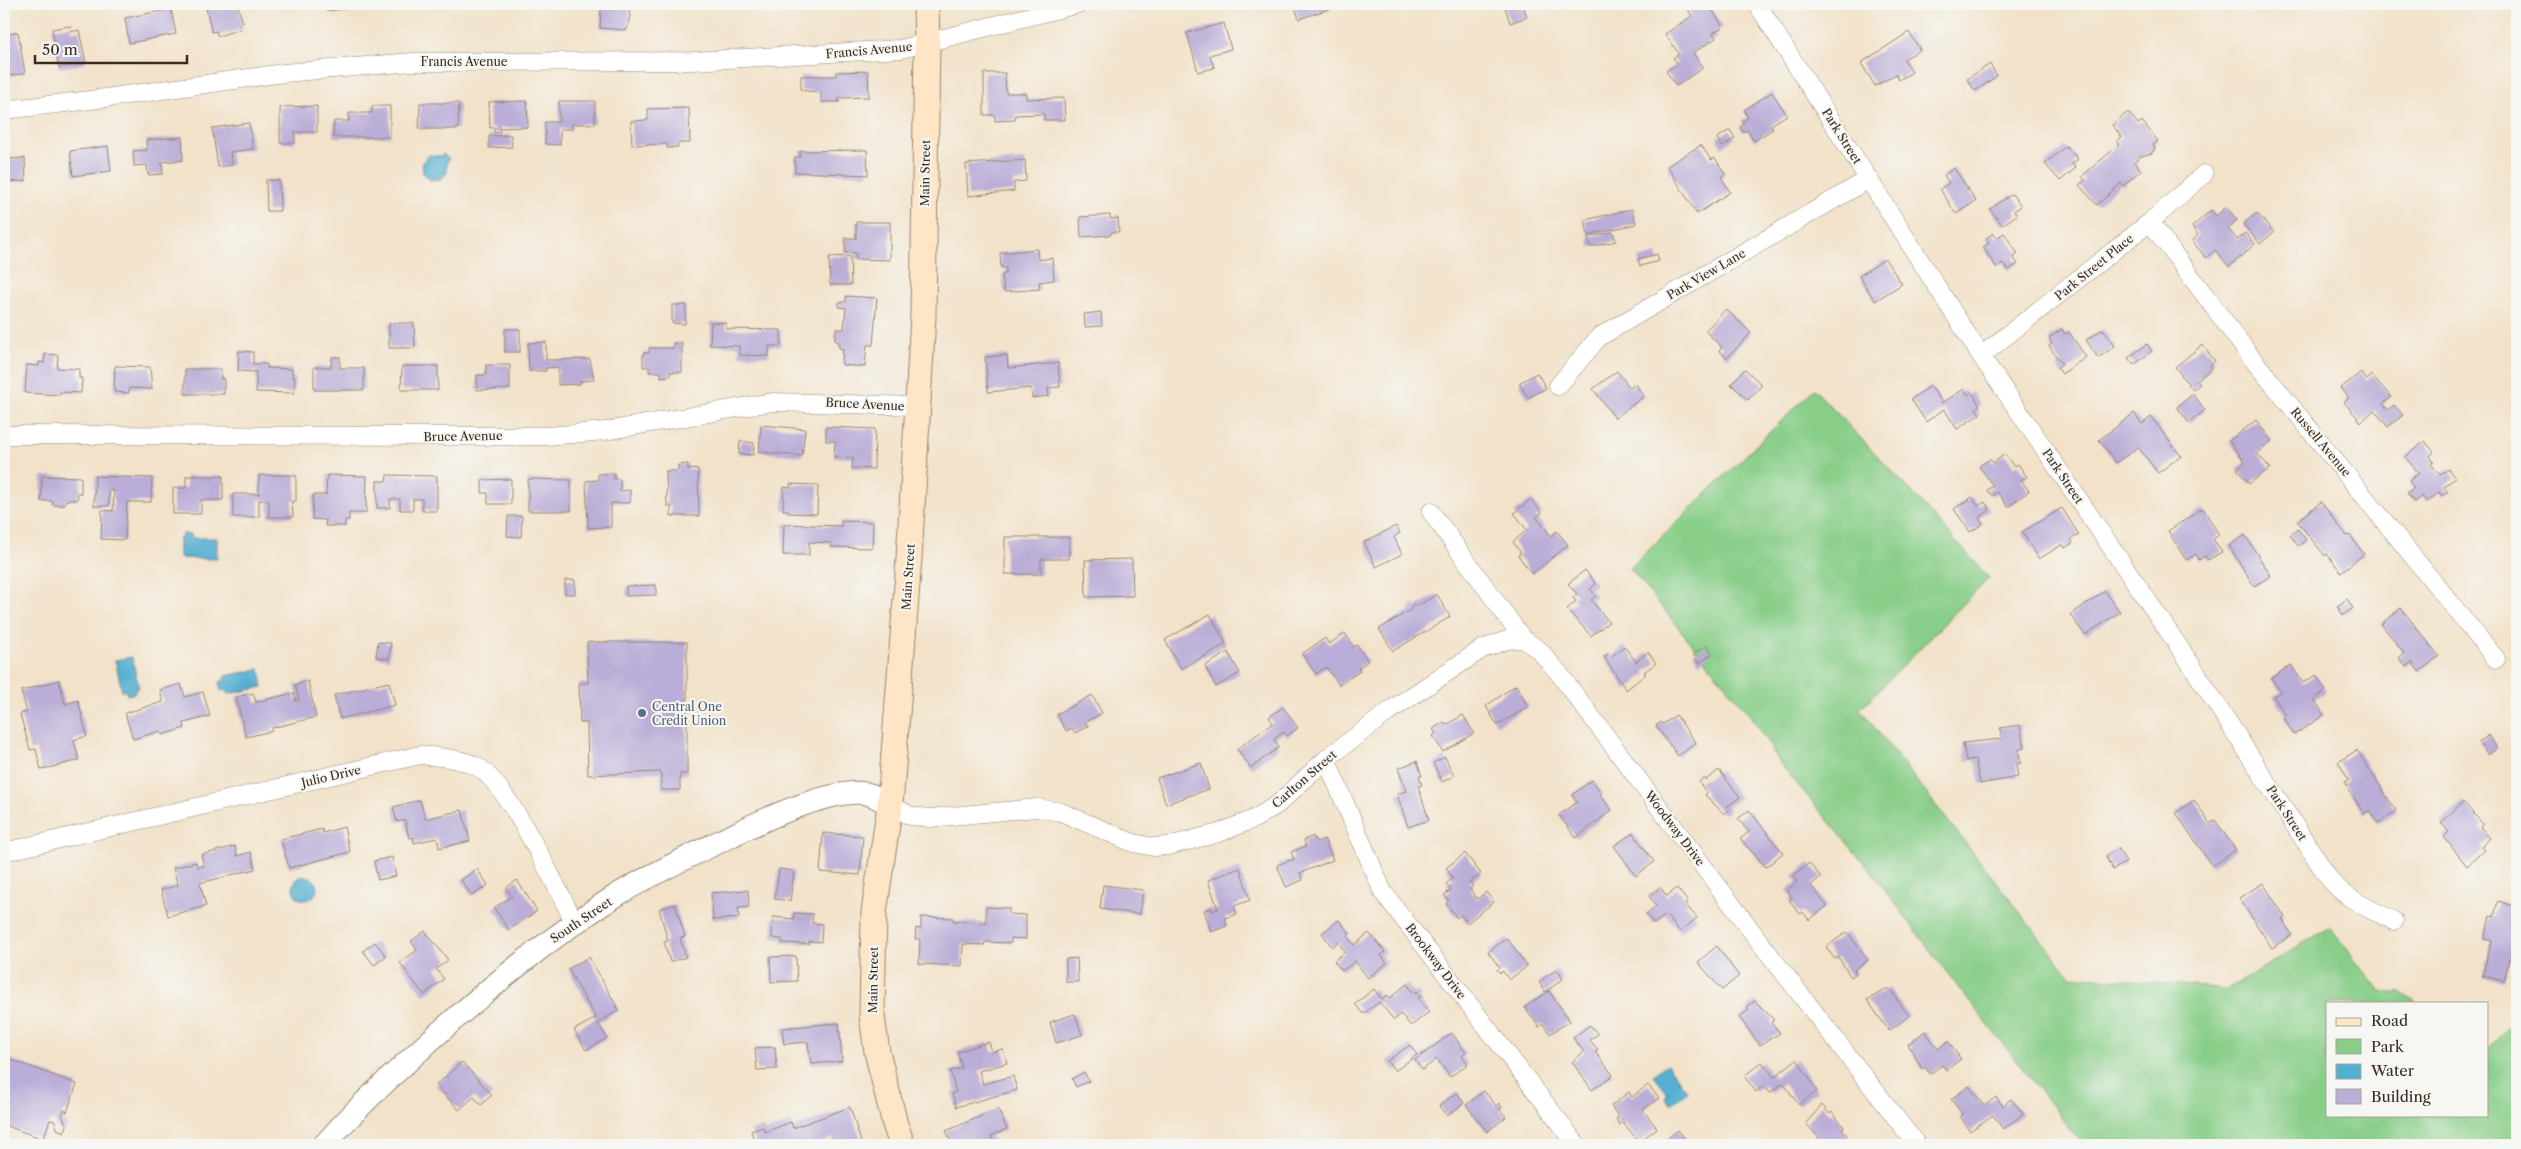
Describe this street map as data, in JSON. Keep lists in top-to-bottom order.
{
  "streets": {
    "main road": ["Main Street"],
    "street": [
      "Francis Avenue",
      "Park Street",
      "Park Street Place",
      "Park View Lane",
      "Bruce Avenue",
      "Russell Avenue",
      "Julio Drive",
      "Carlton Street",
      "Woodway Drive",
      "South Street",
      "Brookway Drive"
    ]
  },
  "crossings": [
    ["Francis Avenue", "Main Street"],
    ["Park Street", "Park Street Place"],
    ["Park Street", "Park View Lane"],
    ["Main Street", "Bruce Avenue"],
    ["Main Street", "Carlton Street"],
    ["Main Street", "South Street"],
    ["Park Street Place", "Russell Avenue"],
    ["Julio Drive", "South Street"],
    ["Carlton Street", "Woodway Drive"],
    ["Carlton Street", "South Street"],
    ["Carlton Street", "Brookway Drive"]
  ],
  "places": ["Central One Credit Union"],
  "legend": [
    "Road",
    "Park",
    "Water",
    "Building"
  ],
  "scale_bar": "50 m"
}
